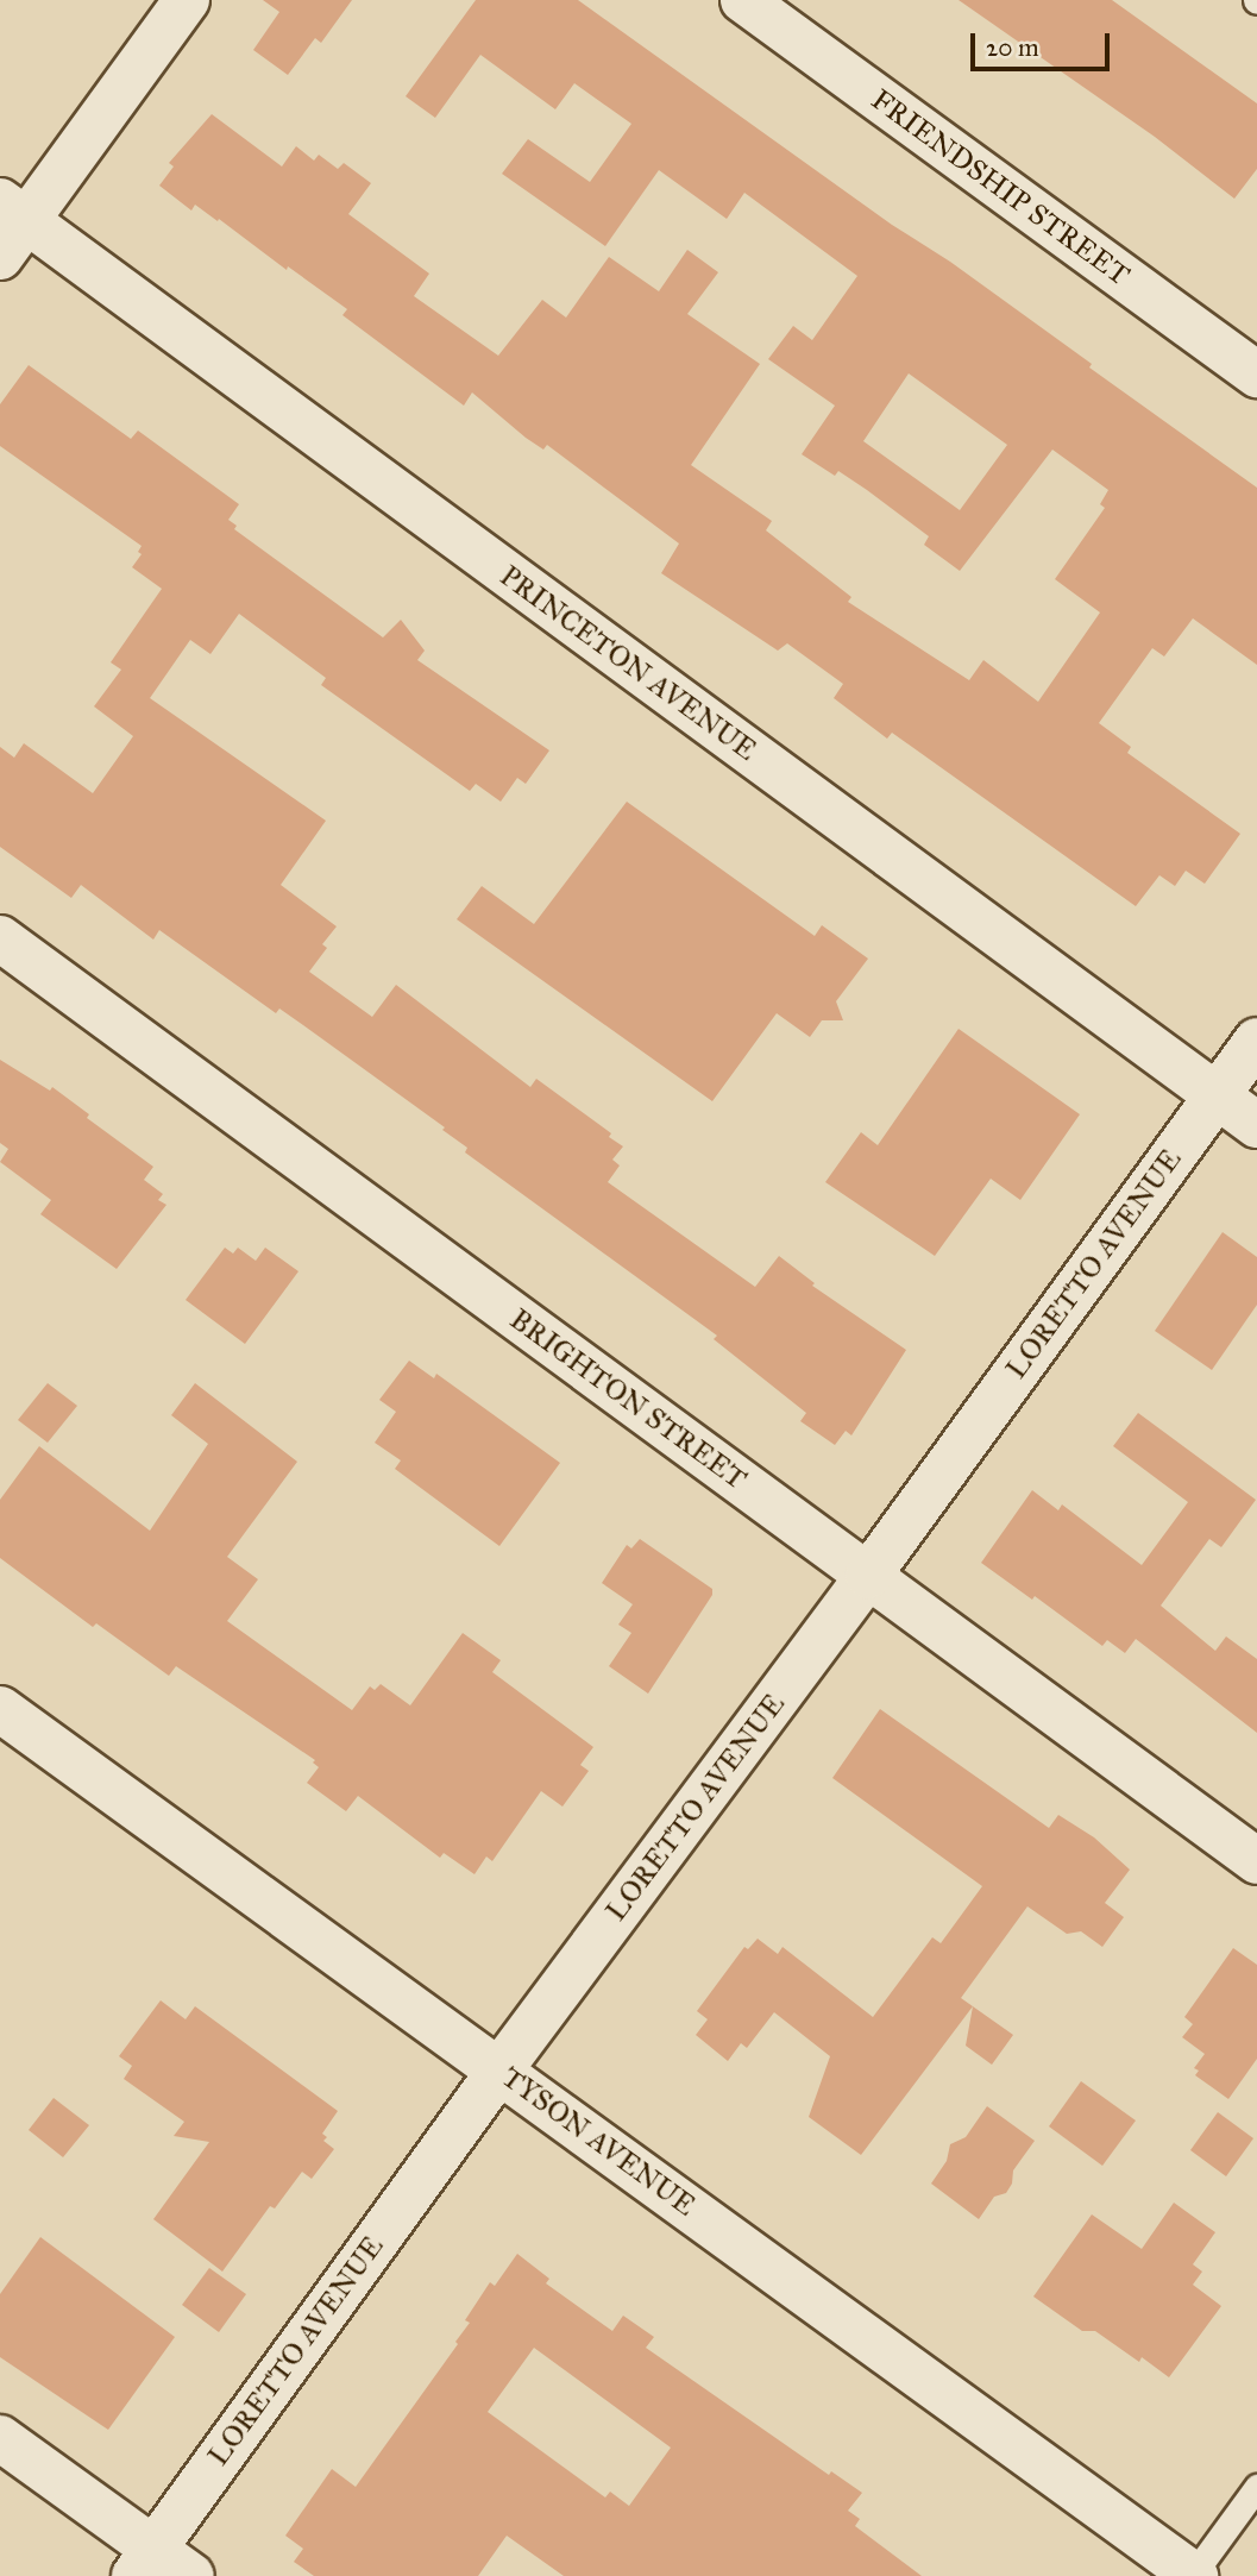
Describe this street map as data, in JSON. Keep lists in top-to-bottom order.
{
  "streets": {
    "street": [
      "FRIENDSHIP STREET",
      "PRINCETON AVENUE",
      "LORETTO AVENUE",
      "BRIGHTON STREET",
      "TYSON AVENUE"
    ]
  },
  "crossings": [
    ["PRINCETON AVENUE", "LORETTO AVENUE"],
    ["LORETTO AVENUE", "BRIGHTON STREET"],
    ["LORETTO AVENUE", "TYSON AVENUE"]
  ],
  "scale_bar": "20 m"
}
